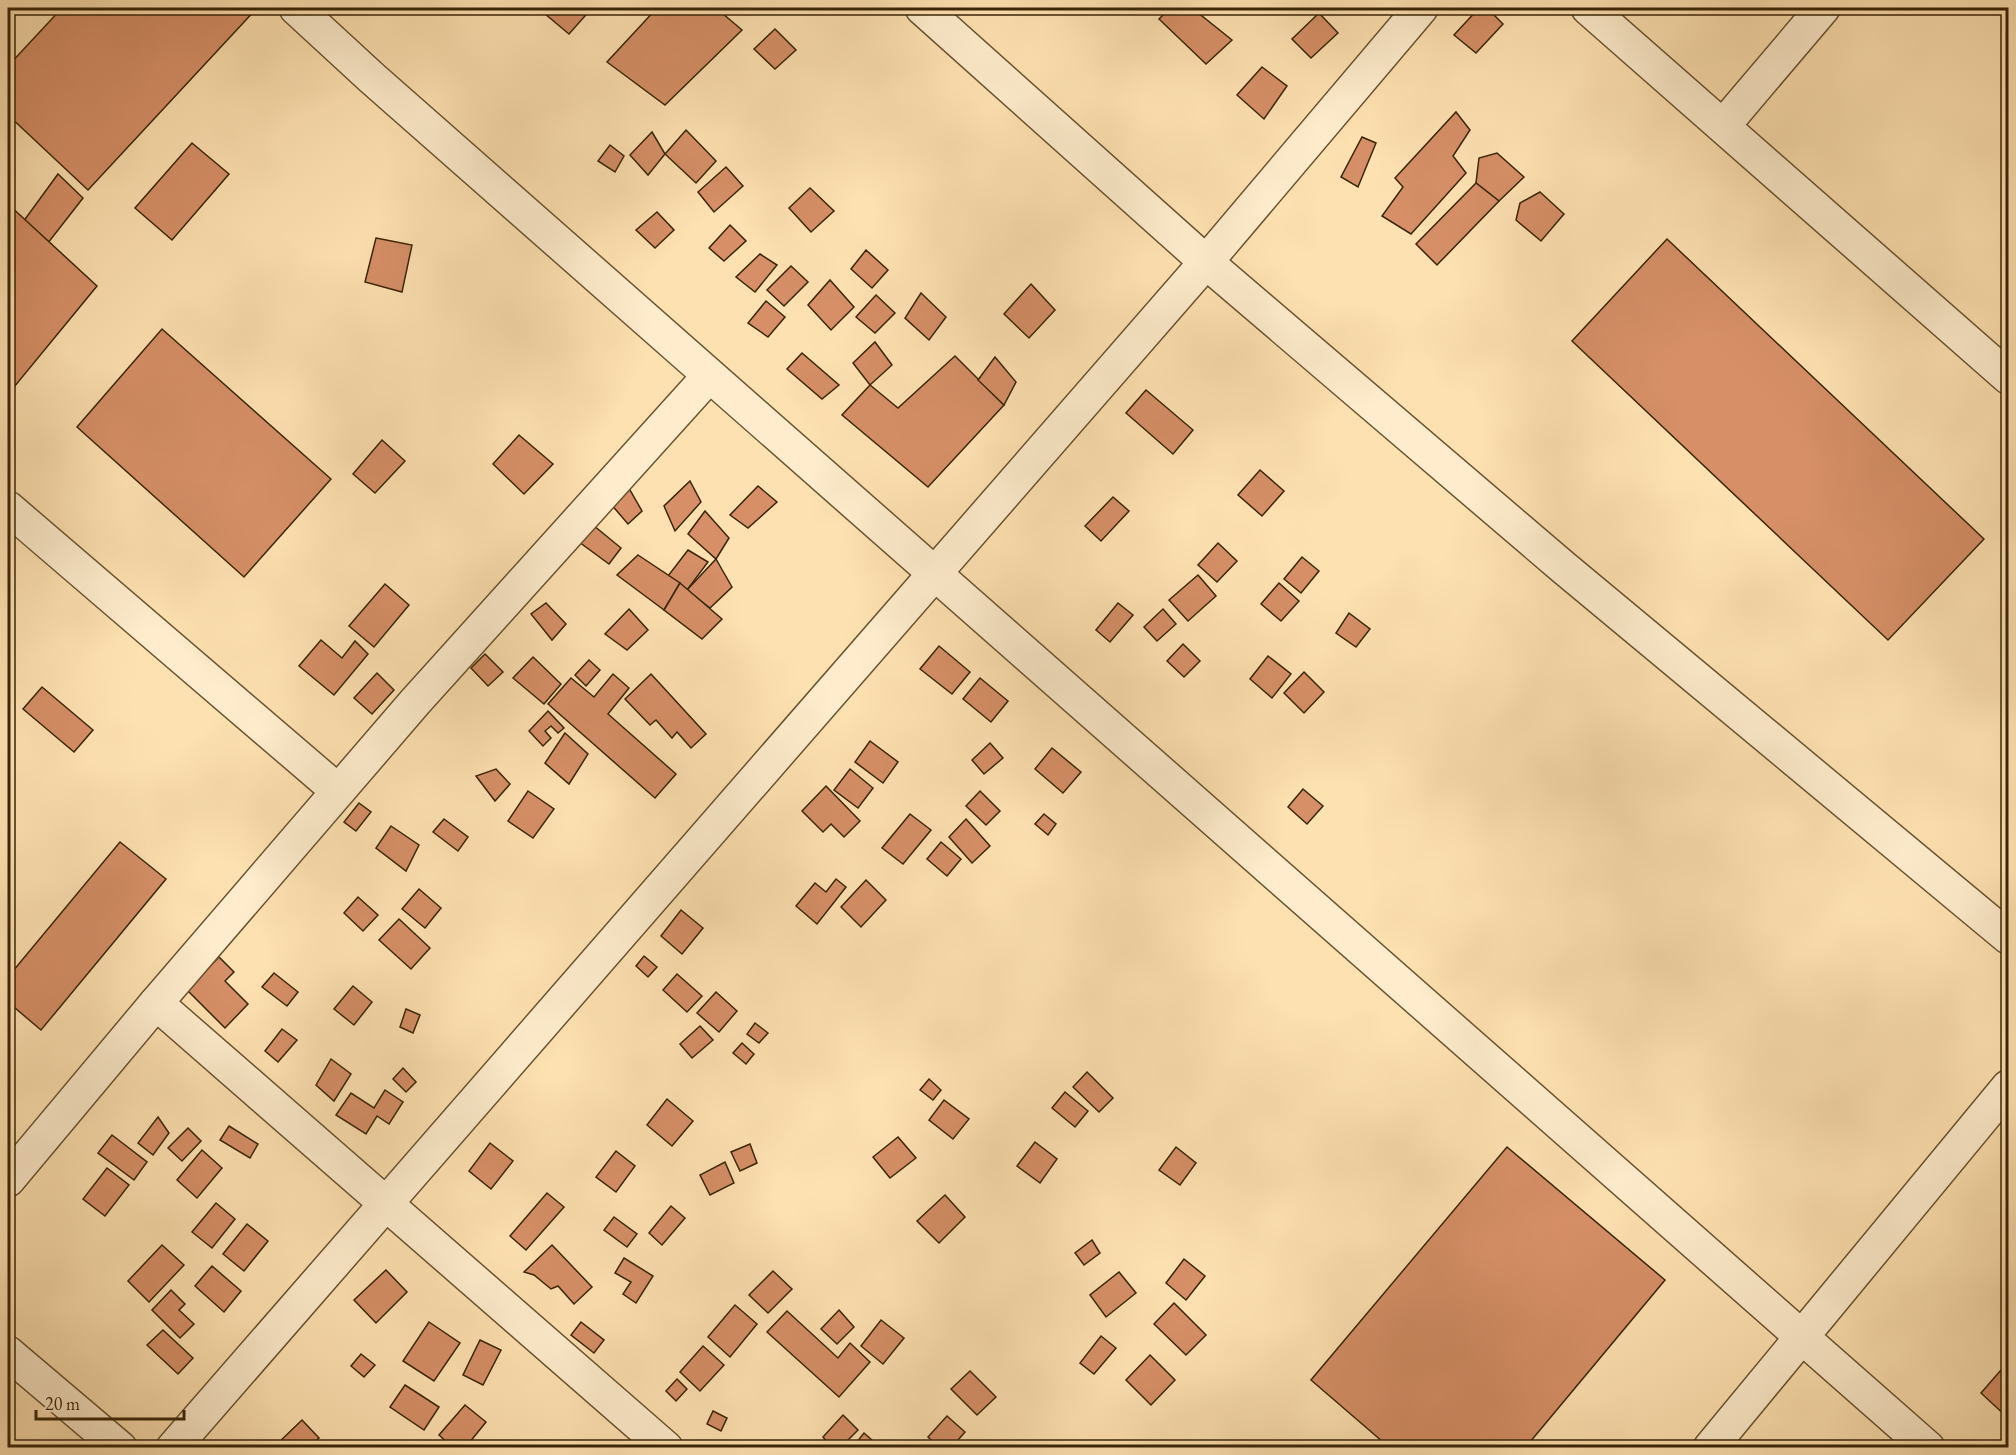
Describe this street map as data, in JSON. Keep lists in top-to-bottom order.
{
  "scale_bar": "20 m"
}
